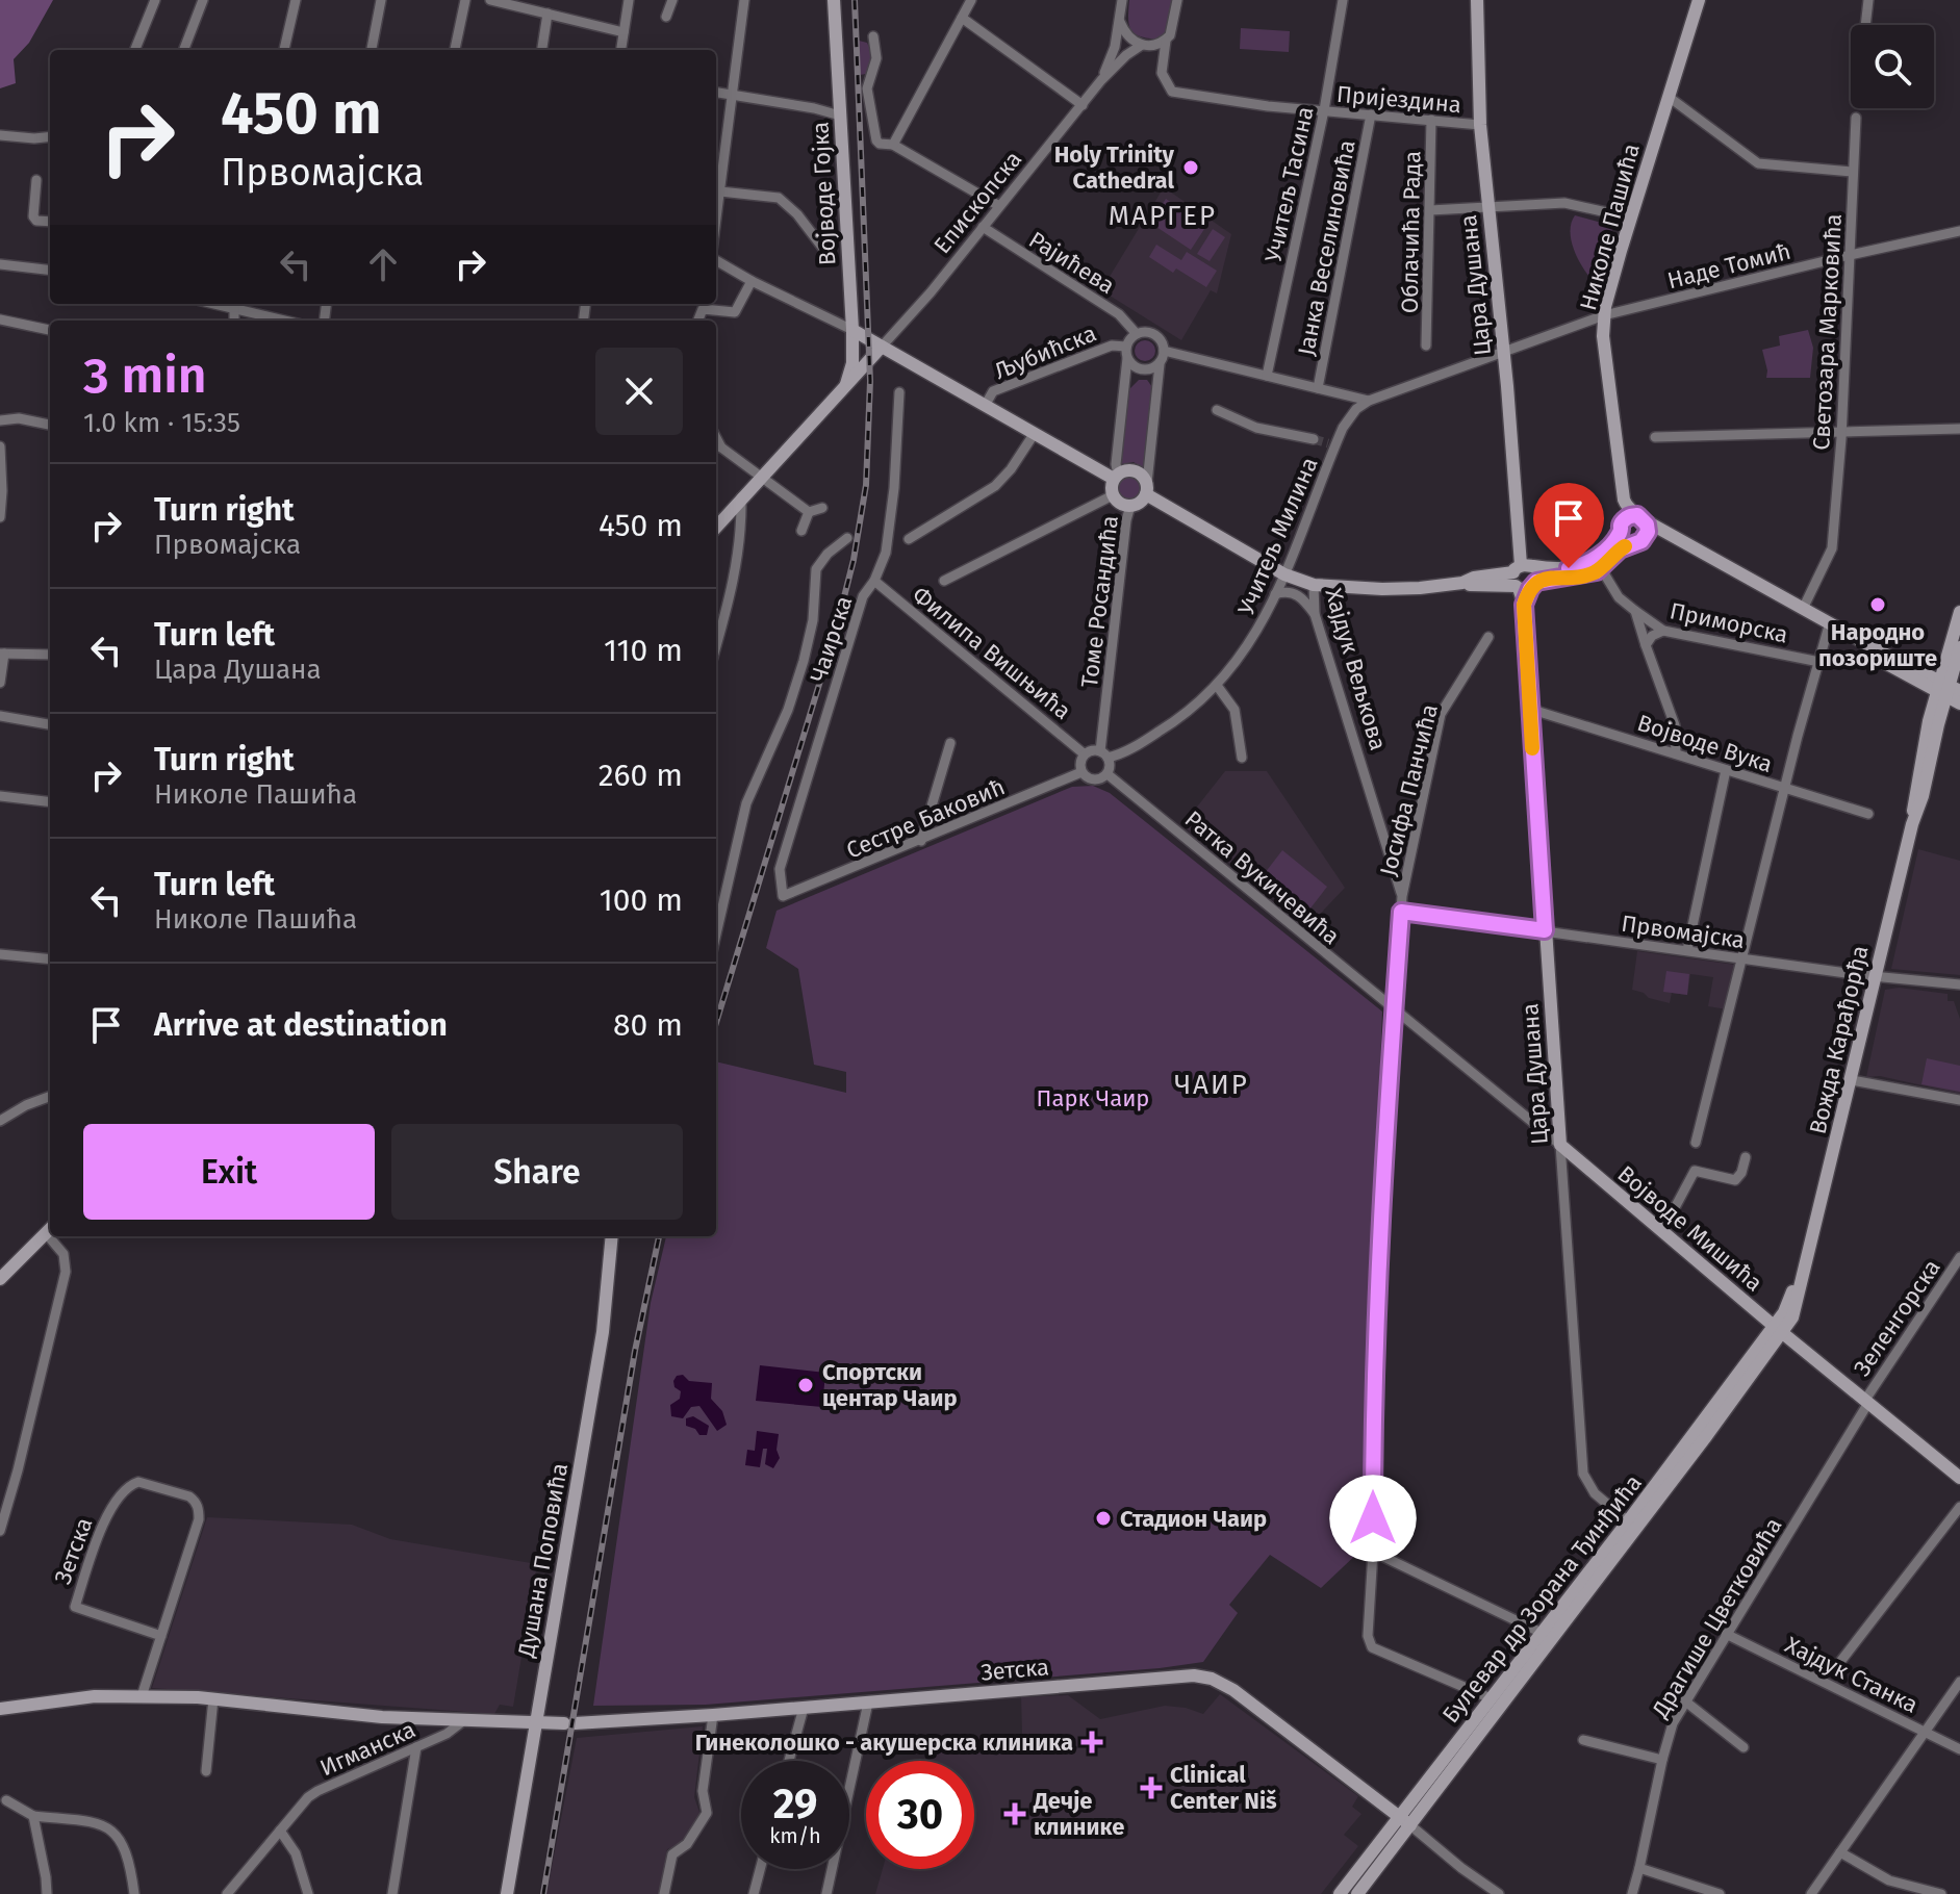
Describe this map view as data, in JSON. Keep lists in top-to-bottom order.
{
  "streets": {
    "street": [
      "Пријездина",
      "Учитељ Тасина",
      "Војводе Гојка",
      "Епископска",
      "Николе Пашића",
      "Облачића Рада",
      "Јанка Веселиновића",
      "Рајићева",
      "Наде Томић",
      "Цара Душана",
      "Светозара Марковића",
      "Љубићска",
      "Учитељ Милина",
      "Томе Росандића",
      "Приморска",
      "Чаирска",
      "Филипа Вишњића",
      "Хајдук Вељкова",
      "Војводе Вука",
      "Јосифа Панчића",
      "Сестре Баковић",
      "Ратка Вукичевића",
      "Првомајска",
      "Вожда Карађорђа",
      "Војводе Мишића",
      "Зеленгорска",
      "Зетска",
      "Душана Поповића",
      "Булевар др Зорана Ђинђића",
      "Драгише Цветковића",
      "Хајдук Станка",
      "Игманска"
    ]
  },
  "crossings": [
    ["Пријездина", "Учитељ Тасина"],
    ["Пријездина", "Облачића Рада"],
    ["Пријездина", "Јанка Веселиновића"],
    ["Пријездина", "Цара Душана"],
    ["Епископска", "Рајићева"],
    ["Николе Пашића", "Наде Томић"],
    ["Рајићева", "Љубићска"],
    ["Наде Томић", "Цара Душана"],
    ["Наде Томић", "Светозара Марковића"],
    ["Наде Томић", "Учитељ Милина"],
    ["Цара Душана", "Војводе Вука"],
    ["Цара Душана", "Првомајска"],
    ["Цара Душана", "Војводе Мишића"],
    ["Цара Душана", "Булевар др Зорана Ђинђића"],
    ["Учитељ Милина", "Томе Росандића"],
    ["Учитељ Милина", "Филипа Вишњића"],
    ["Учитељ Милина", "Хајдук Вељкова"],
    ["Учитељ Милина", "Сестре Баковић"],
    ["Учитељ Милина", "Ратка Вукичевића"],
    ["Томе Росандића", "Филипа Вишњића"],
    ["Томе Росандића", "Хајдук Вељкова"],
    ["Томе Росандића", "Сестре Баковић"],
    ["Томе Росандића", "Ратка Вукичевића"],
    ["Чаирска", "Филипа Вишњића"],
    ["Чаирска", "Сестре Баковић"],
    ["Филипа Вишњића", "Сестре Баковић"],
    ["Филипа Вишњића", "Ратка Вукичевића"],
    ["Хајдук Вељкова", "Јосифа Панчића"],
    ["Јосифа Панчића", "Ратка Вукичевића"],
    ["Јосифа Панчића", "Првомајска"],
    ["Јосифа Панчића", "Војводе Мишића"],
    ["Јосифа Панчића", "Булевар др Зорана Ђинђића"],
    ["Сестре Баковић", "Ратка Вукичевића"],
    ["Ратка Вукичевића", "Војводе Мишића"],
    ["Првомајска", "Вожда Карађорђа"],
    ["Вожда Карађорђа", "Војводе Мишића"],
    ["Вожда Карађорђа", "Булевар др Зорана Ђинђића"],
    ["Војводе Мишића", "Зеленгорска"],
    ["Војводе Мишића", "Булевар др Зорана Ђинђића"],
    ["Војводе Мишића", "Драгише Цветковића"],
    ["Зеленгорска", "Драгише Цветковића"],
    ["Зетска", "Душана Поповића"],
    ["Зетска", "Булевар др Зорана Ђинђића"],
    ["Зетска", "Игманска"],
    ["Драгише Цветковића", "Хајдук Станка"]
  ],
  "districts": ["МАРГЕР", "ЧАИР"],
  "parks": ["Парк Чаир"],
  "places": {
    "other": [
      "Holy Trinity Cathedral",
      "Народно позориште",
      "Спортски центар Чаир",
      "Стадион Чаир"
    ],
    "health": ["Гинеколошко - акушерска клиника", "Clinical Center Niš", "Дечје клинике"]
  },
  "page": {
    "turn": ["450 m", "Првомајска"],
    "heading": ["3 min", "1.0 km · 15:35"],
    "list": [
      {
        "name": "Turn right",
        "note": "Првомајска",
        "value": "450 m"
      },
      {
        "name": "Turn left",
        "note": "Цара Душана",
        "value": "110 m"
      },
      {
        "name": "Turn right",
        "note": "Николе Пашића",
        "value": "260 m"
      },
      {
        "name": "Turn left",
        "note": "Николе Пашића",
        "value": "100 m"
      },
      {
        "name": "Arrive at destination",
        "value": "80 m"
      }
    ],
    "buttons": ["Exit", "Share"],
    "speed": "29 km/h",
    "limit": "30"
  }
}
